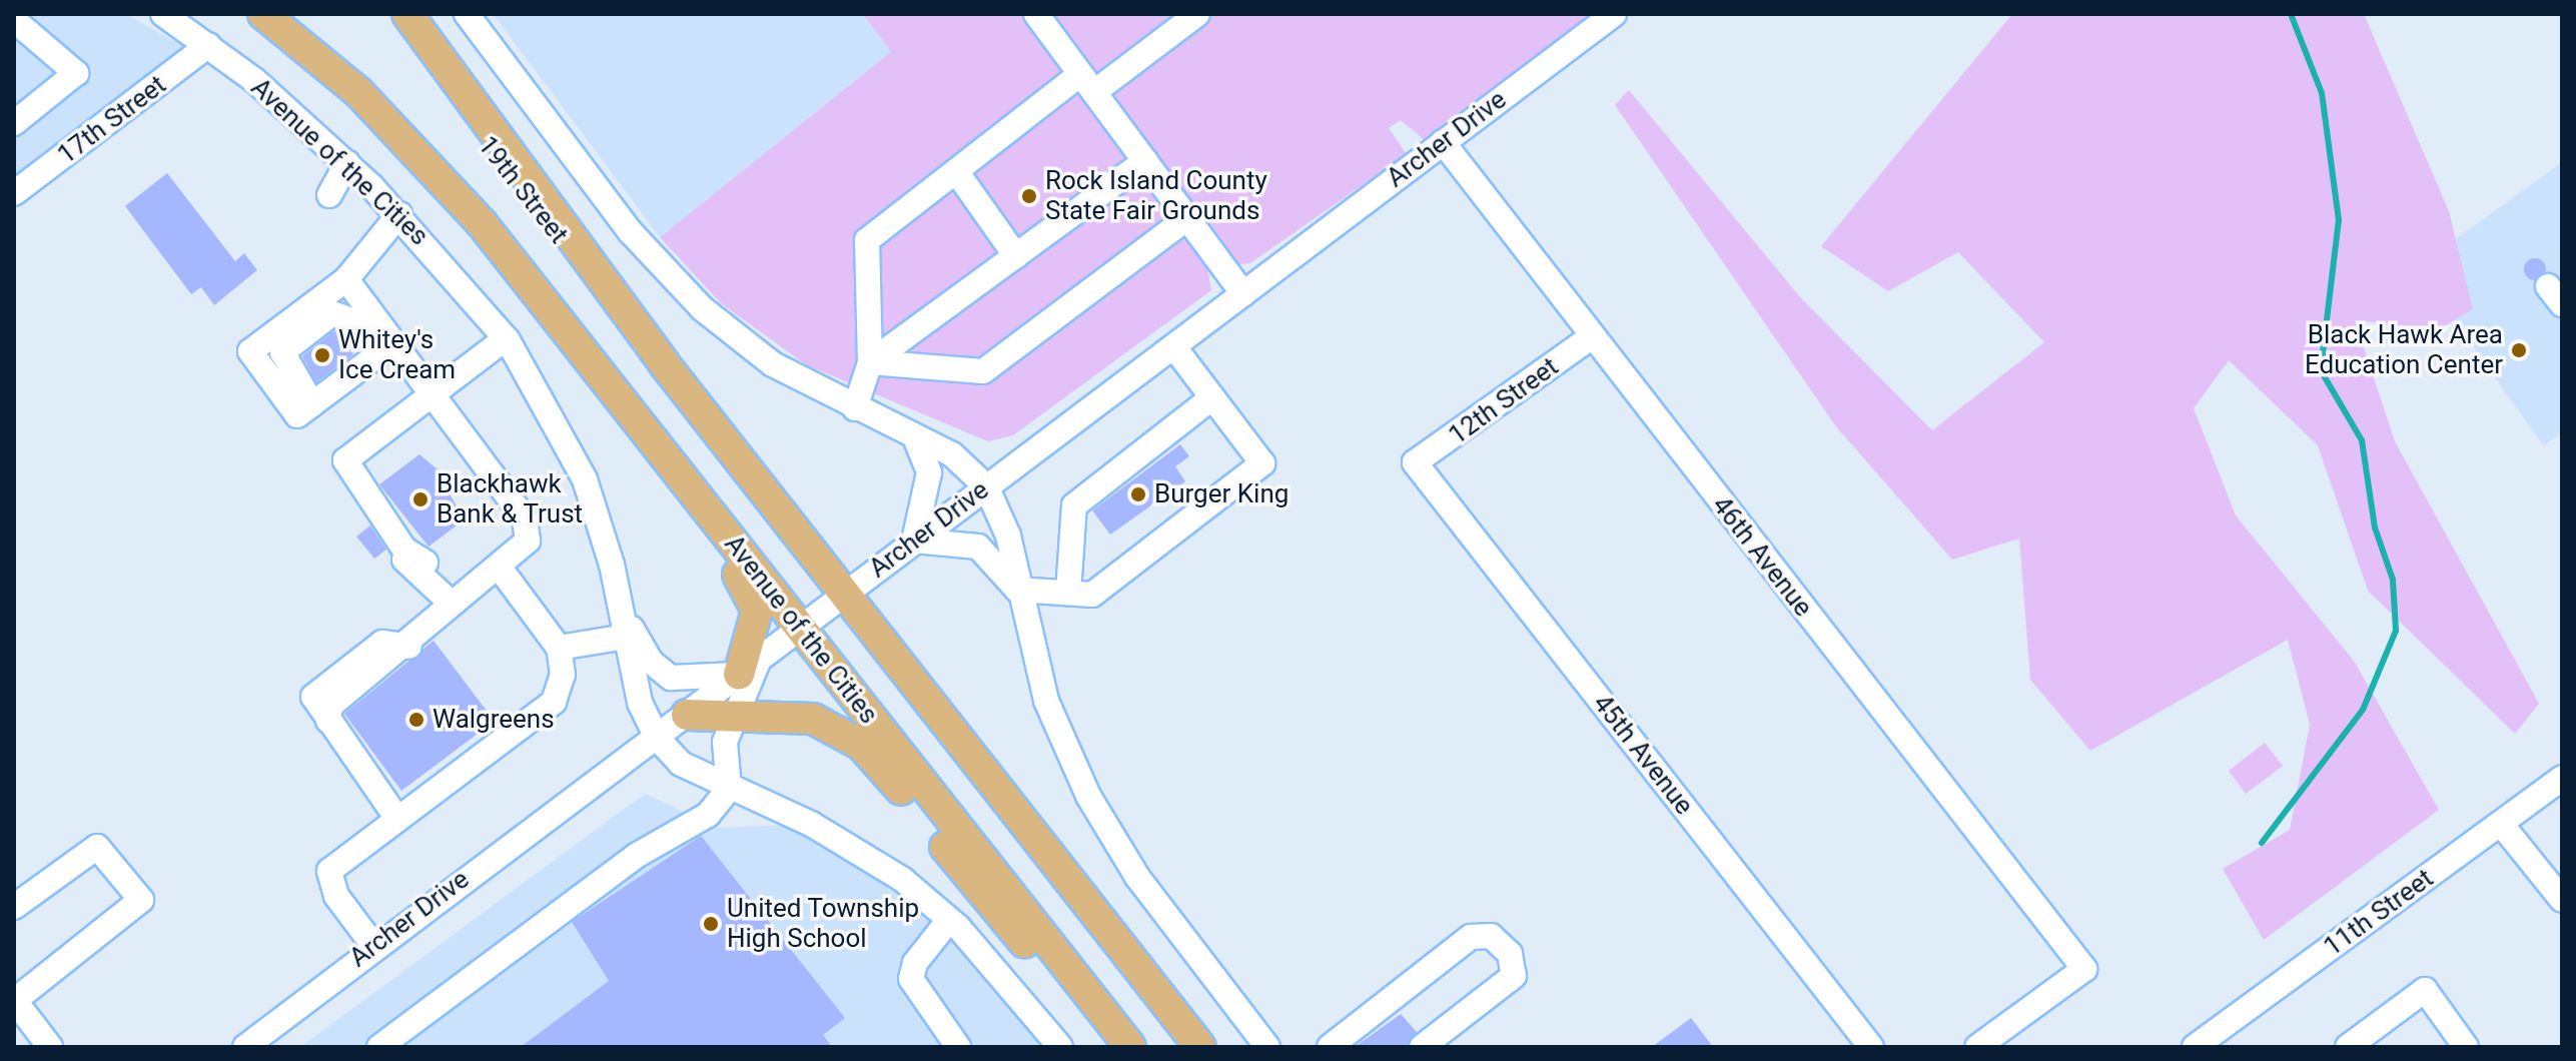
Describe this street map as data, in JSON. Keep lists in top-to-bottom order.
{
  "streets": {
    "main road": ["Avenue of the Cities", "19th Street"],
    "street": [
      "17th Street",
      "Archer Drive",
      "12th Street",
      "46th Avenue",
      "45th Avenue",
      "11th Street"
    ]
  },
  "crossings": [
    ["17th Street", "Avenue of the Cities"],
    ["Archer Drive", "Avenue of the Cities"],
    ["Archer Drive", "46th Avenue"],
    ["12th Street", "46th Avenue"],
    ["12th Street", "45th Avenue"]
  ],
  "places": [
    "Rock Island County State Fair Grounds",
    "Black Hawk Area Education Center",
    "Whitey's Ice Cream",
    "Burger King",
    "Blackhawk Bank & Trust",
    "Walgreens",
    "United Township High School"
  ]
}
